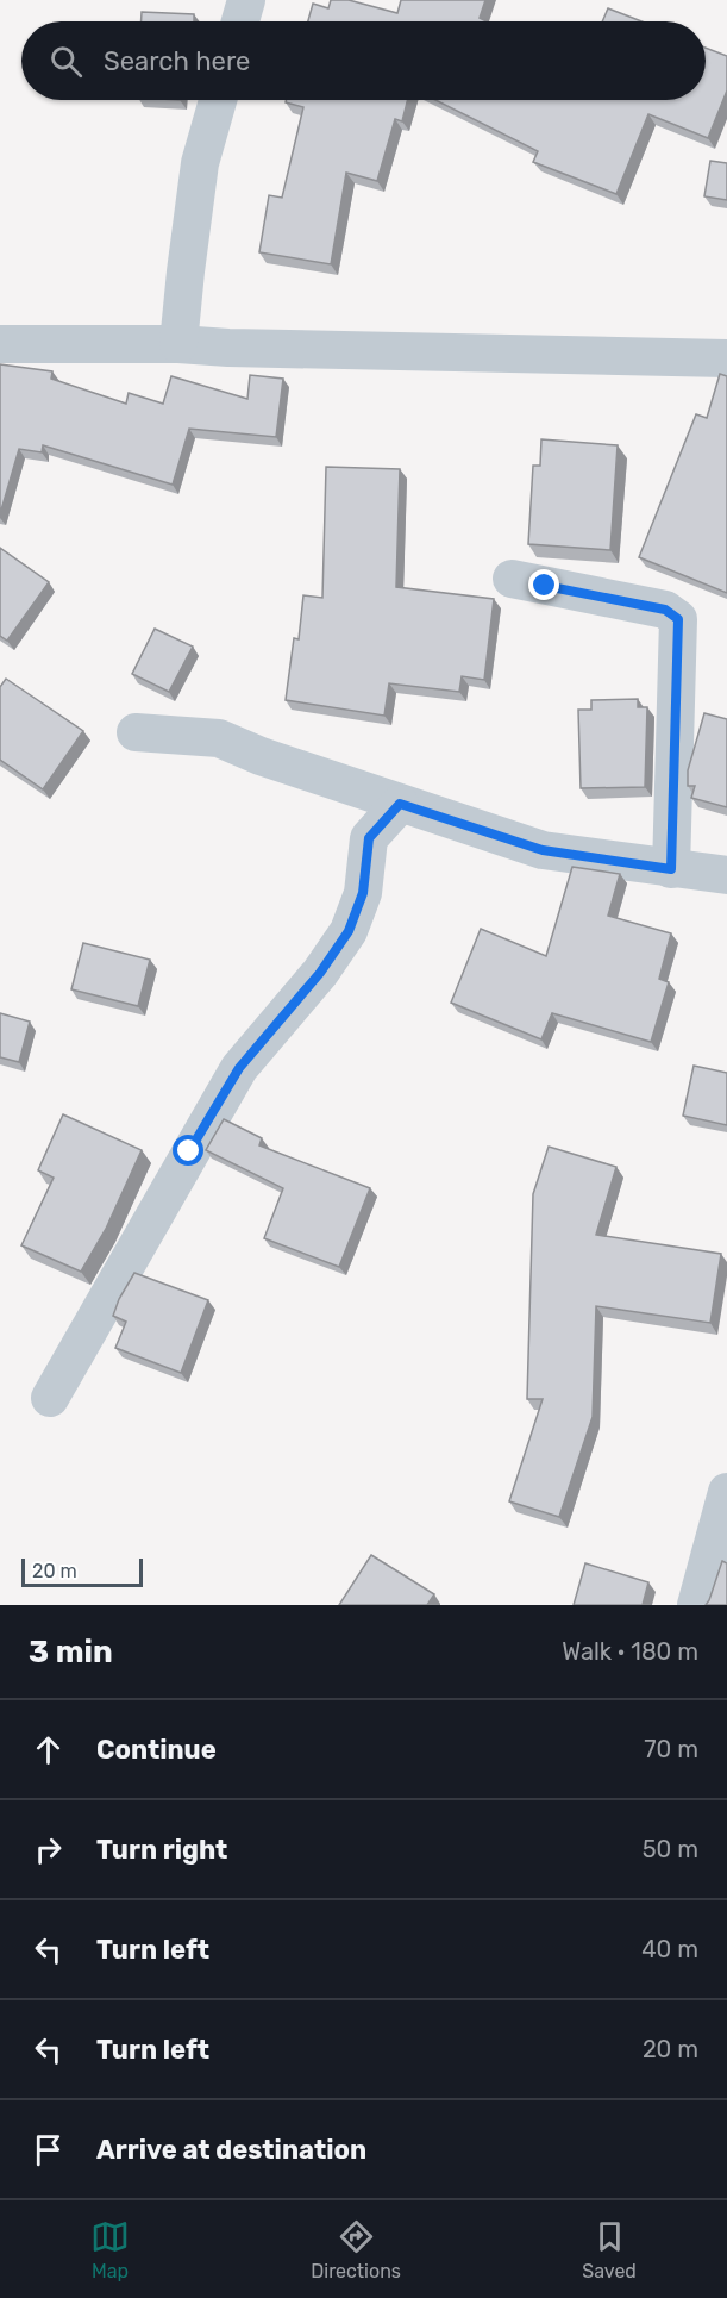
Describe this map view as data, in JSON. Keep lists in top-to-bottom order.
{
  "scale_bar": "20 m",
  "page": {
    "search": "Search here",
    "scale": "20 m",
    "heading": ["3 min", "Walk · 180 m"],
    "list": [
      ["Continue", "70 m"],
      ["Turn right", "50 m"],
      ["Turn left", "40 m"],
      ["Turn left", "20 m"],
      "Arrive at destination"
    ],
    "nav": ["Map", "Directions", "Saved"]
  }
}
